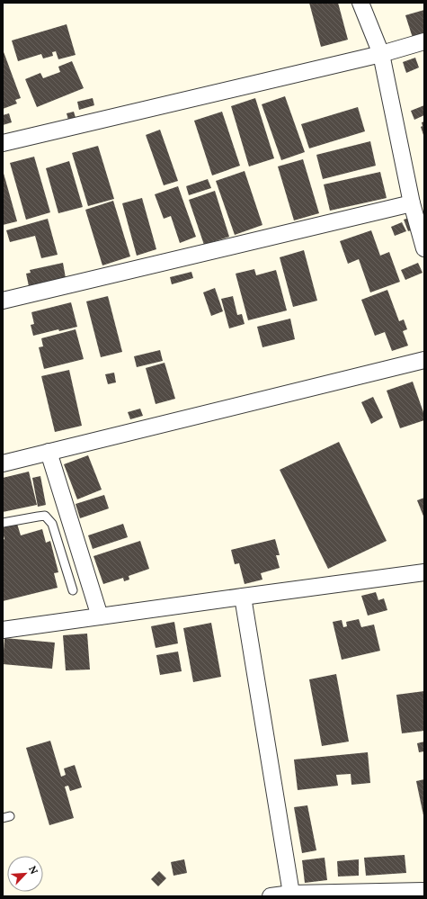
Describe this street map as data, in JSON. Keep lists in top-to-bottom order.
{
  "north": "top right"
}
